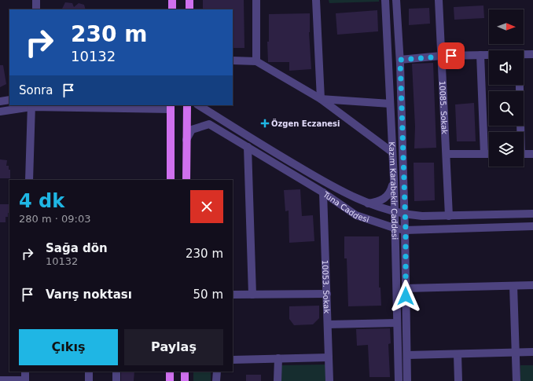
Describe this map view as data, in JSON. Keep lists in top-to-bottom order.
{
  "streets": {
    "street": [
      "10085. Sokak",
      "Kazım Karabekir Caddesi",
      "Tuna Caddesi",
      "10053. Sokak"
    ]
  },
  "crossings": [
    ["10085. Sokak", "Tuna Caddesi"],
    ["Kazım Karabekir Caddesi", "Tuna Caddesi"],
    ["Tuna Caddesi", "10053. Sokak"]
  ],
  "places": {
    "health": ["Özgen Eczanesi"]
  },
  "north": "right",
  "page": {
    "turn": ["230 m", "10132"],
    "then": "Sonra",
    "heading": ["4 dk", "280 m · 09:03"],
    "list": [
      {
        "name": "Sağa dön",
        "note": "10132",
        "value": "230 m"
      },
      {
        "name": "Varış noktası",
        "value": "50 m"
      }
    ],
    "buttons": ["Çıkış", "Paylaş"]
  }
}
